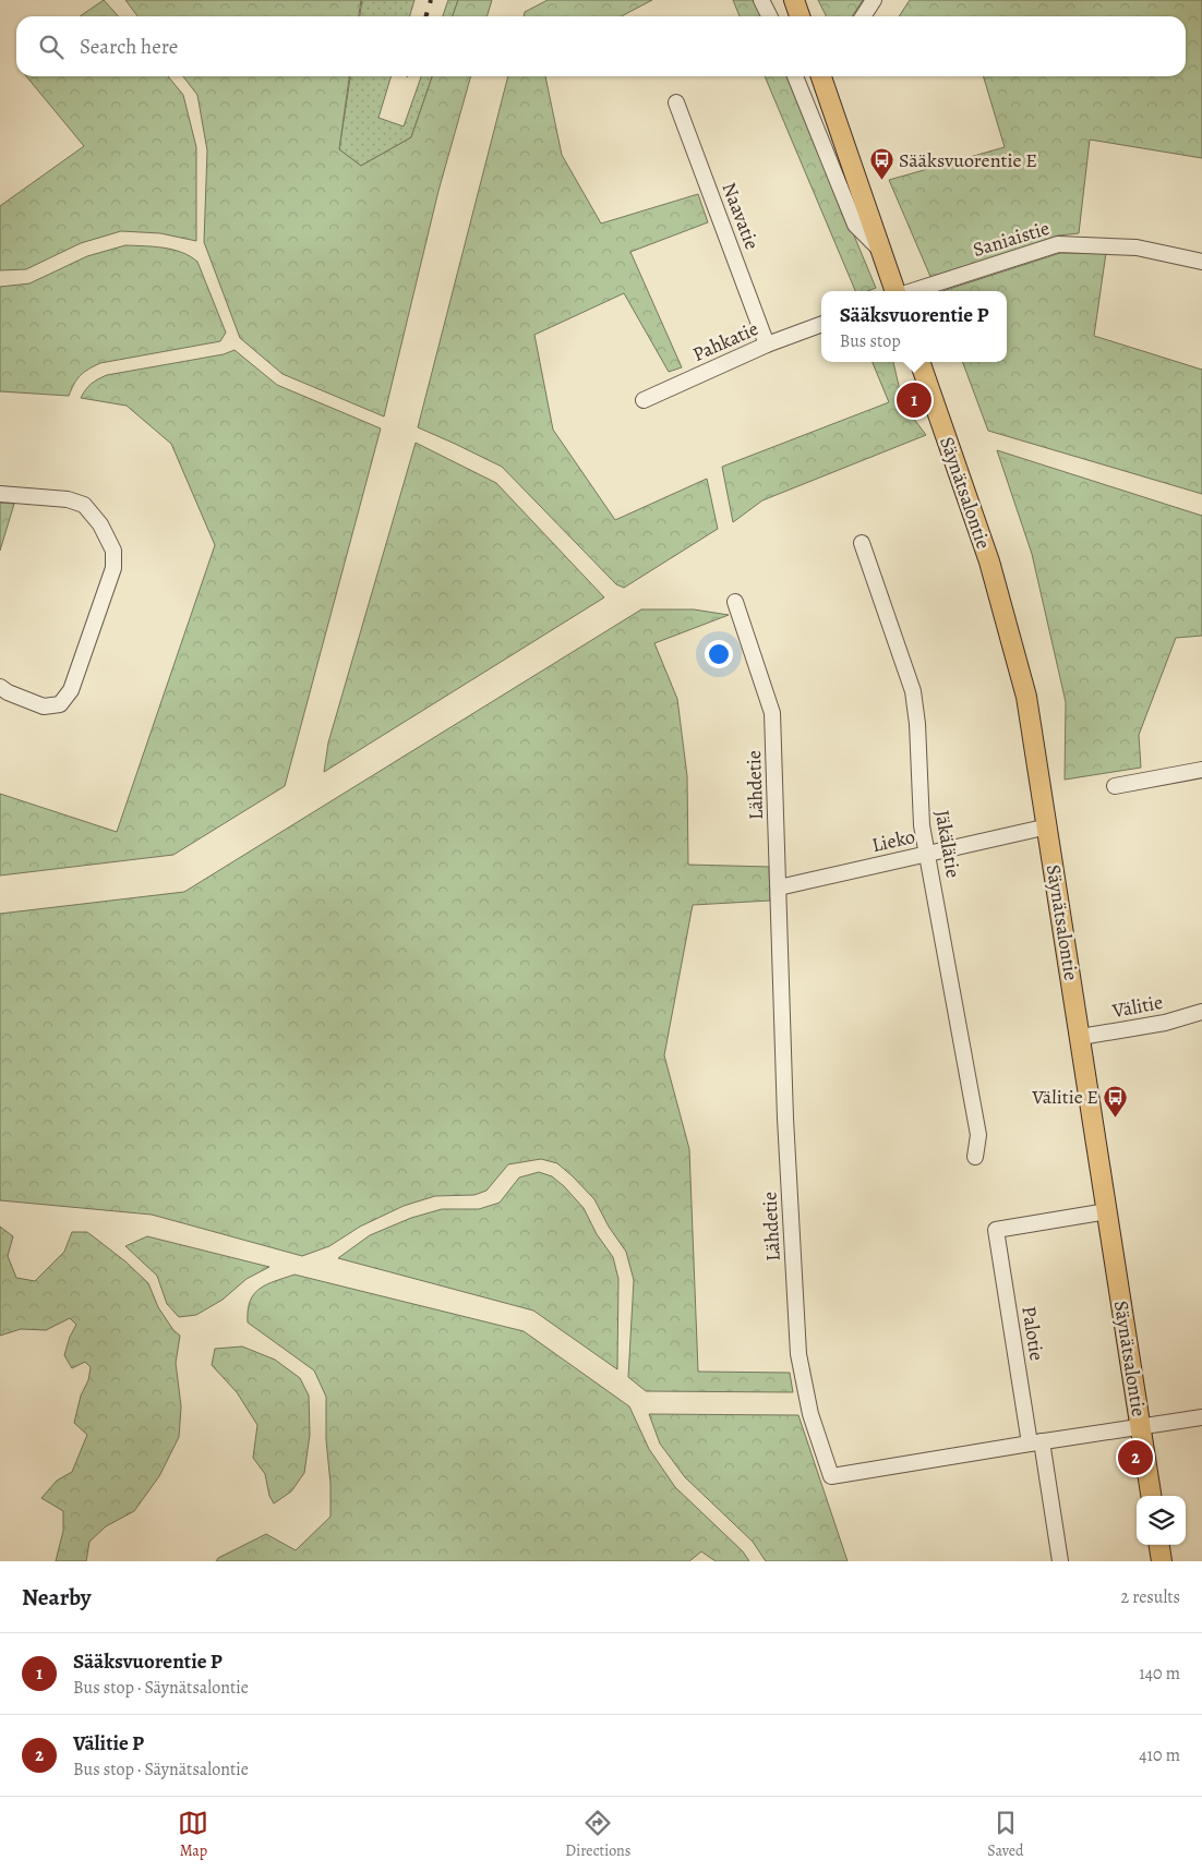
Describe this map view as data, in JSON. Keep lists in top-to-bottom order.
{
  "streets": {
    "main road": ["Säynätsalontie"],
    "street": [
      "Naavatie",
      "Saniaistie",
      "Pahkatie",
      "Lähdetie",
      "Lieko",
      "Jäkälätie",
      "Välitie",
      "Palotie"
    ]
  },
  "crossings": [
    ["Naavatie", "Pahkatie"],
    ["Säynätsalontie", "Lähdetie"],
    ["Säynätsalontie", "Lieko"],
    ["Säynätsalontie", "Välitie"],
    ["Säynätsalontie", "Palotie"],
    ["Lähdetie", "Lieko"],
    ["Lähdetie", "Palotie"],
    ["Lieko", "Jäkälätie"]
  ],
  "places": {
    "bus stop": ["Sääksvuorentie E", "Välitie E"]
  },
  "page": {
    "search": "Search here",
    "popup": ["Sääksvuorentie P", "Bus stop"],
    "pins": ["1", "2"],
    "heading": ["Nearby", "2 results"],
    "list": [
      {
        "mark": "1",
        "name": "Sääksvuorentie P",
        "note": "Bus stop · Säynätsalontie",
        "value": "140 m"
      },
      {
        "mark": "2",
        "name": "Välitie P",
        "note": "Bus stop · Säynätsalontie",
        "value": "410 m"
      }
    ],
    "nav": ["Map", "Directions", "Saved"]
  }
}
